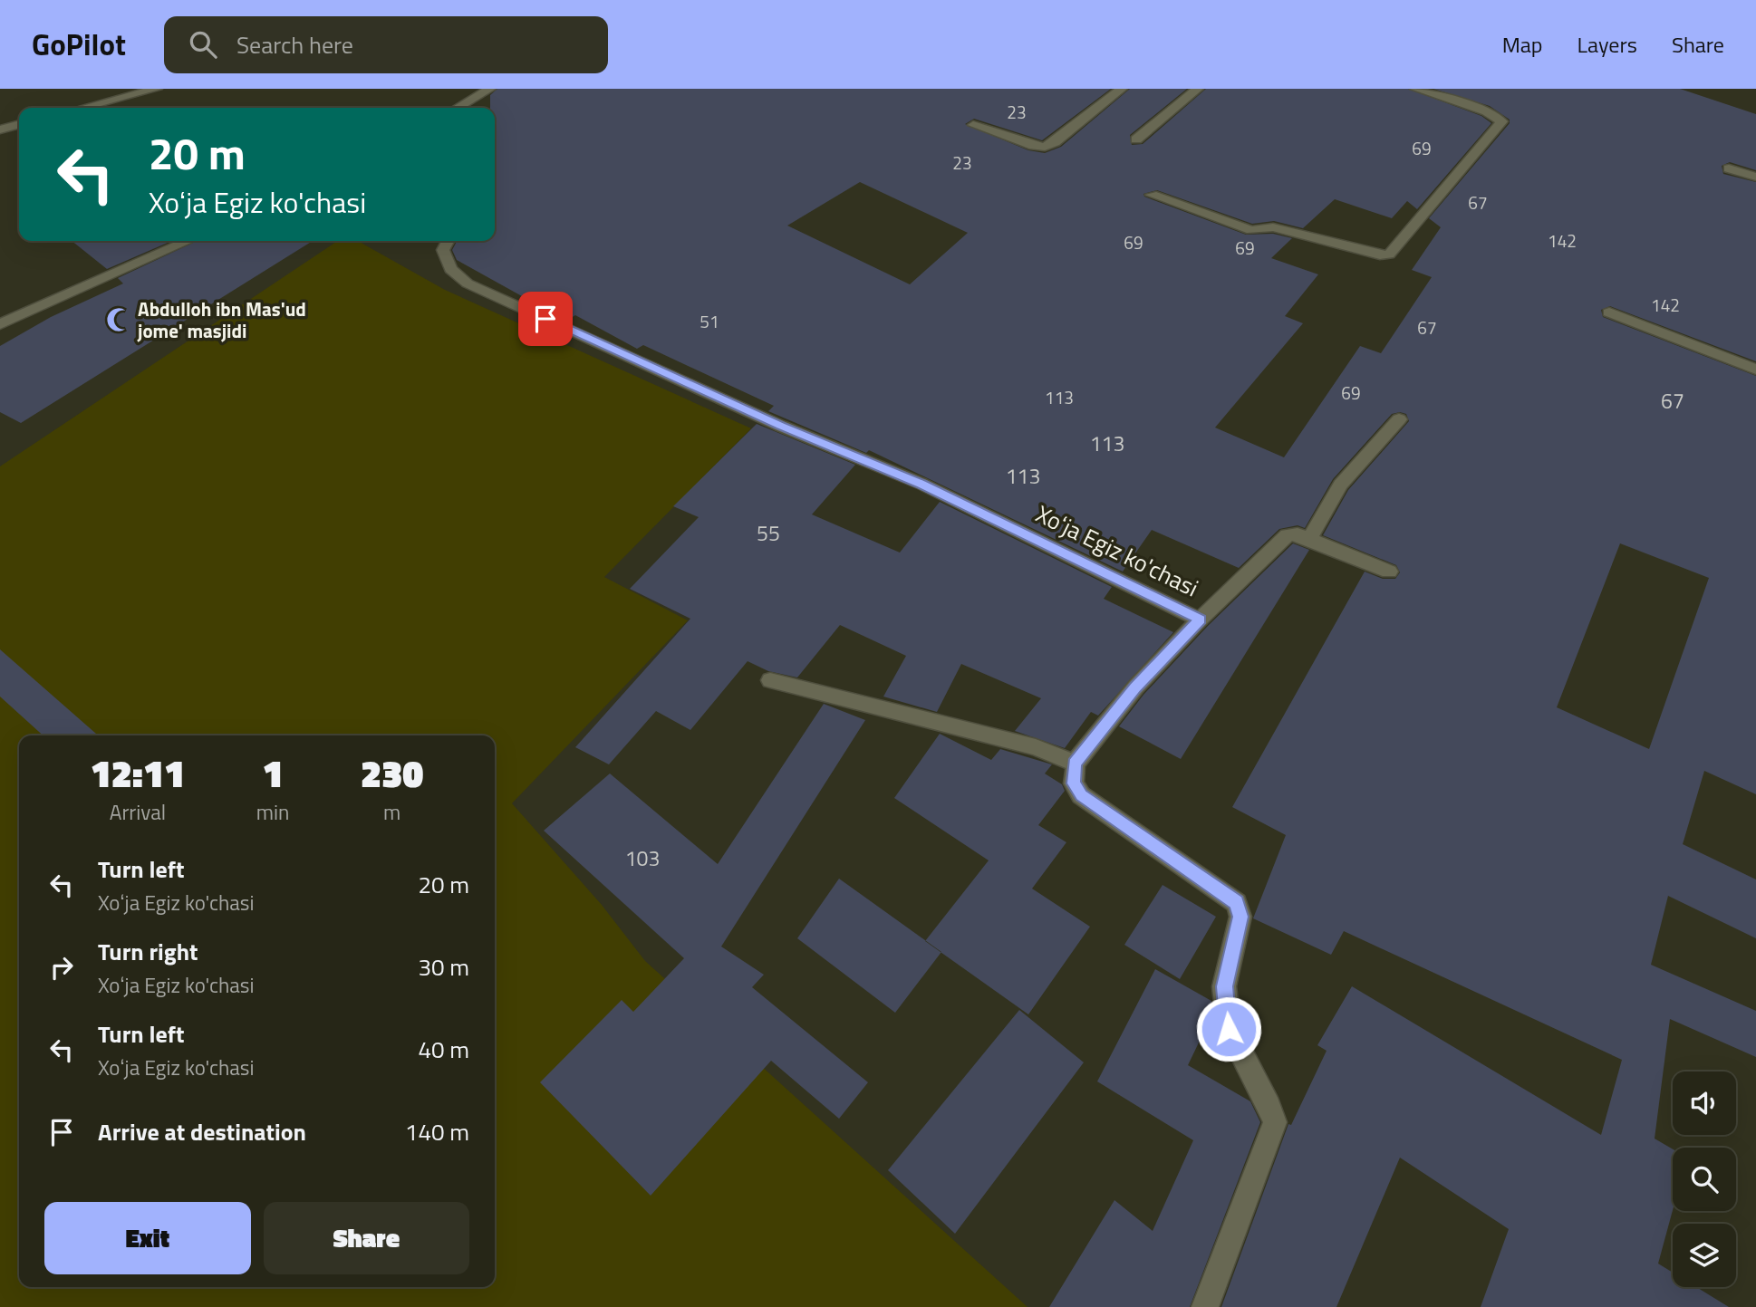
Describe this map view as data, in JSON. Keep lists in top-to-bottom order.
{
  "streets": {
    "street": ["Xoʻja Egiz ko'chasi"]
  },
  "places": {
    "mosque": ["Abdulloh ibn Mas'ud jome' masjidi"]
  },
  "house_numbers": [
    "23",
    "69",
    "23",
    "67",
    "142",
    "69",
    "69",
    "142",
    "51",
    "67",
    "69",
    "113",
    "67",
    "113",
    "113",
    "55",
    "103"
  ],
  "page": {
    "header": "GoPilot",
    "search": "Search here",
    "nav": ["Map", "Layers", "Share"],
    "turn": ["20 m", "Xoʻja Egiz ko'chasi"],
    "eta": [
      "12:11",
      "Arrival",
      "1",
      "min",
      "230",
      "m"
    ],
    "list": [
      {
        "name": "Turn left",
        "note": "Xoʻja Egiz ko'chasi",
        "value": "20 m"
      },
      {
        "name": "Turn right",
        "note": "Xoʻja Egiz ko'chasi",
        "value": "30 m"
      },
      {
        "name": "Turn left",
        "note": "Xoʻja Egiz ko'chasi",
        "value": "40 m"
      },
      {
        "name": "Arrive at destination",
        "value": "140 m"
      }
    ],
    "buttons": ["Exit", "Share"]
  }
}
